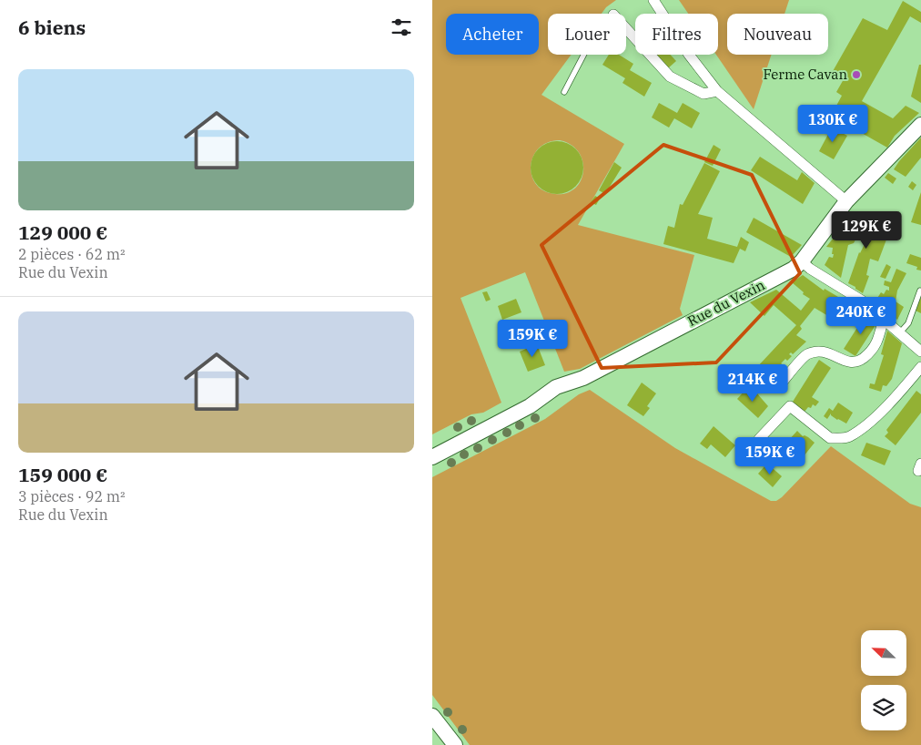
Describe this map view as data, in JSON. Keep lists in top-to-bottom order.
{
  "streets": {
    "street": ["Rue du Vexin"]
  },
  "places": ["Ferme Cavan"],
  "north": "top left",
  "page": {
    "heading": "6 biens",
    "chip": [
      "Acheter",
      "Louer",
      "Filtres",
      "Nouveau"
    ],
    "list": [
      {
        "name": "129 000 €",
        "note": "2 pièces · 62 m² · Rue du Vexin"
      },
      {
        "name": "159 000 €",
        "note": "3 pièces · 92 m² · Rue du Vexin"
      }
    ],
    "price": [
      "130K €",
      "129K €",
      "240K €",
      "159K €",
      "214K €",
      "159K €"
    ]
  }
}
